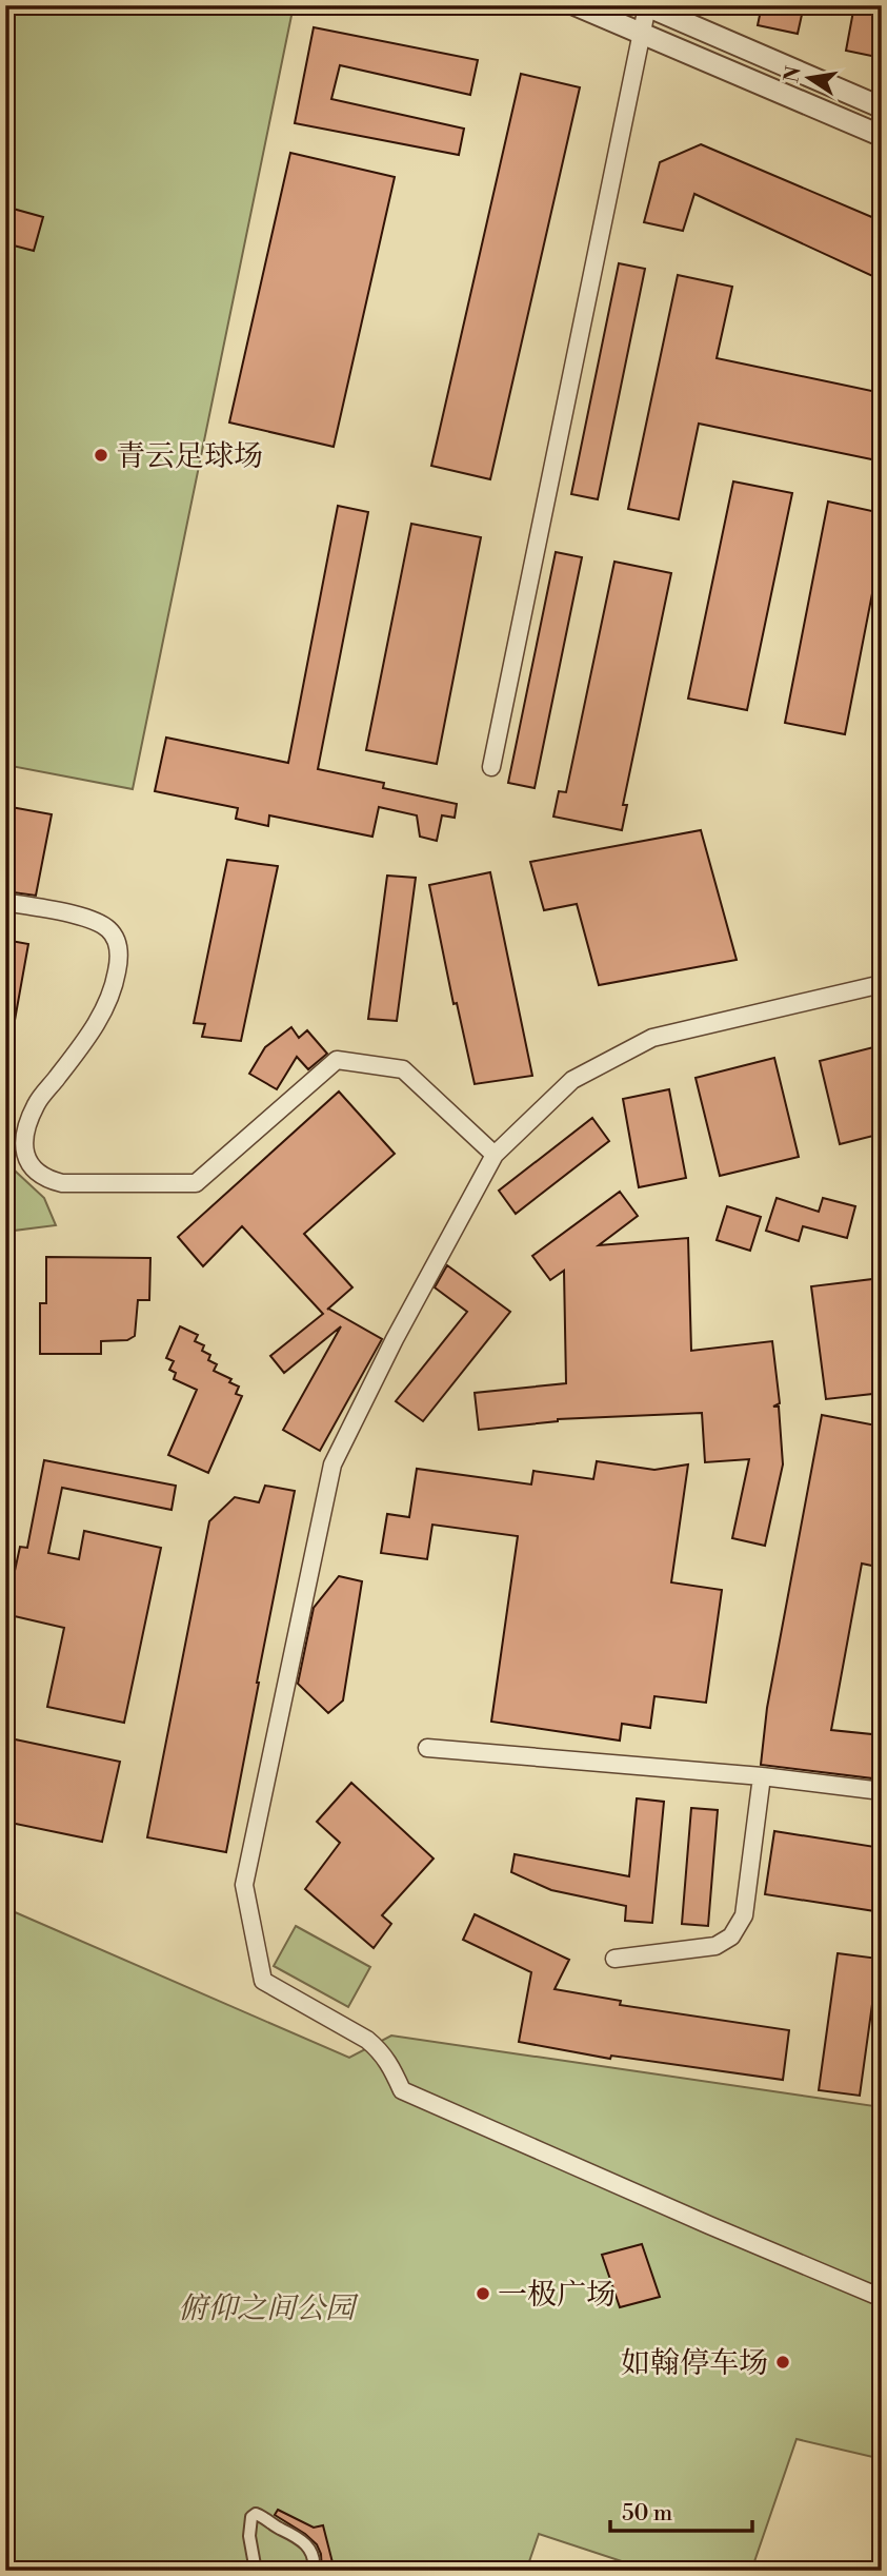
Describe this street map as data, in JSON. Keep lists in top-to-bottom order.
{
  "parks": ["俯仰之间公园"],
  "places": ["青云足球场", "一极广场", "如翰停车场"],
  "scale_bar": "50 m",
  "north": "left"
}
